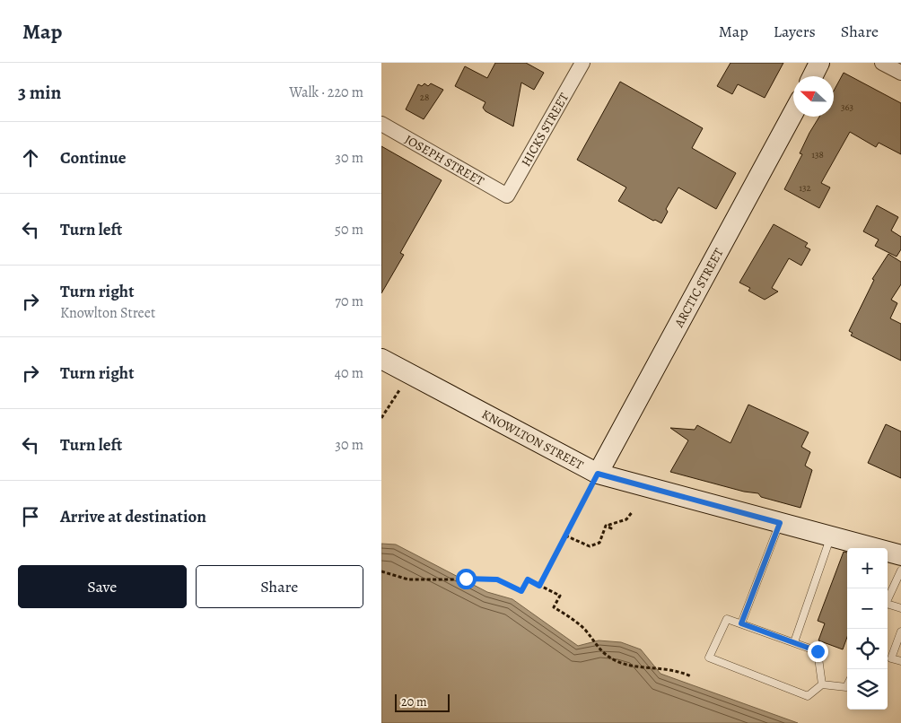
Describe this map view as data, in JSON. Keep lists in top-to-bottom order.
{
  "streets": {
    "main road": ["ARCTIC STREET", "KNOWLTON STREET"],
    "street": ["HICKS STREET", "JOSEPH STREET"]
  },
  "crossings": [
    ["HICKS STREET", "JOSEPH STREET"],
    ["ARCTIC STREET", "KNOWLTON STREET"]
  ],
  "house_numbers": [
    "28",
    "363",
    "138",
    "132"
  ],
  "scale_bar": "20 m",
  "north": "left",
  "page": {
    "header": "Map",
    "nav": ["Map", "Layers", "Share"],
    "heading": ["3 min", "Walk · 220 m"],
    "list": [
      ["Continue", "30 m"],
      ["Turn left", "50 m"],
      ["Turn right", "Knowlton Street", "70 m"],
      ["Turn right", "40 m"],
      ["Turn left", "30 m"],
      "Arrive at destination"
    ],
    "map_buttons": ["+", "−"],
    "buttons": ["Save", "Share"],
    "scale": "20 m"
  }
}
